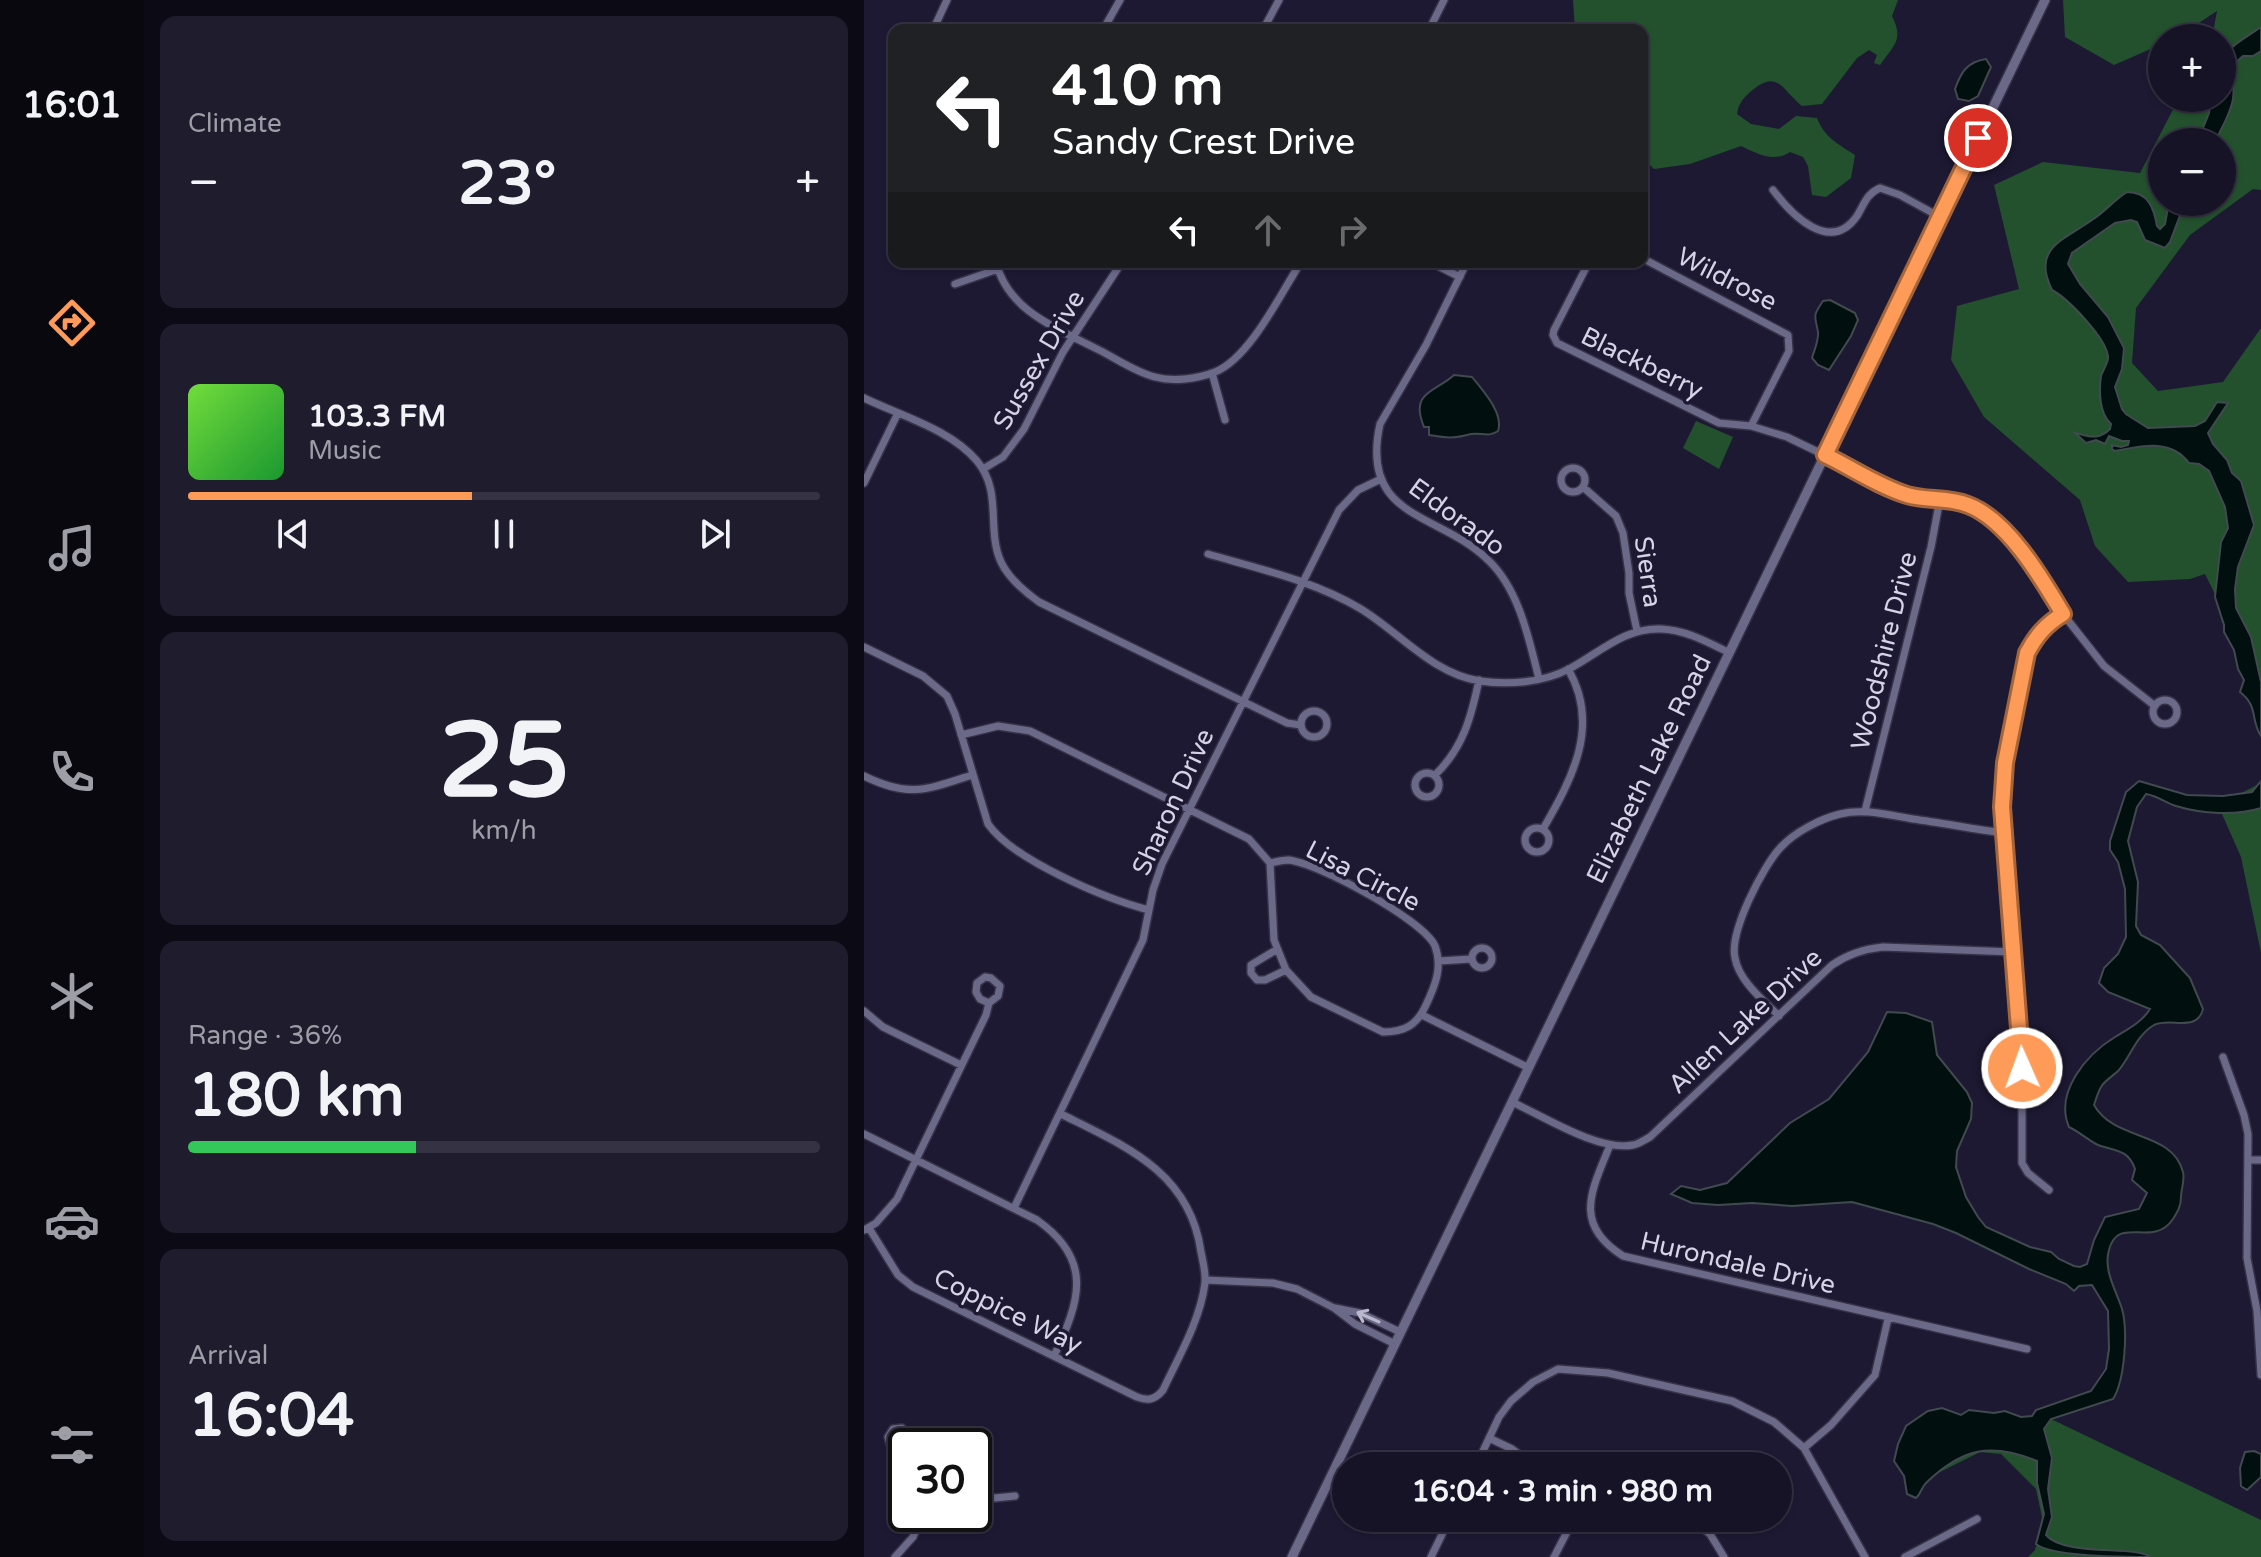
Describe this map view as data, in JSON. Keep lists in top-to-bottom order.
{
  "streets": {
    "street": [
      "Wildrose",
      "Sussex Drive",
      "Blackberry",
      "Eldorado",
      "Sierra",
      "Woodshire Drive",
      "Elizabeth Lake Road",
      "Sharon Drive",
      "Lisa Circle",
      "Allen Lake Drive",
      "Hurondale Drive",
      "Coppice Way"
    ]
  },
  "crossings": [
    ["Wildrose", "Blackberry"],
    ["Eldorado", "Sharon Drive"],
    ["Sharon Drive", "Lisa Circle"],
    ["Allen Lake Drive", "Hurondale Drive"]
  ],
  "page": {
    "tabs": "16:01",
    "tile": [
      "Climate",
      ["25", "km/h"],
      ["Range · 36%", "180 km"],
      ["Arrival", "16:04"]
    ],
    "map_buttons": ["+", "−"],
    "turn": ["410 m", "Sandy Crest Drive"],
    "heat": ["−", "23°", "+"],
    "song": ["103.3 FM", "Music"],
    "limit": "30",
    "trip": "16:04 · 3 min · 980 m"
  }
}
